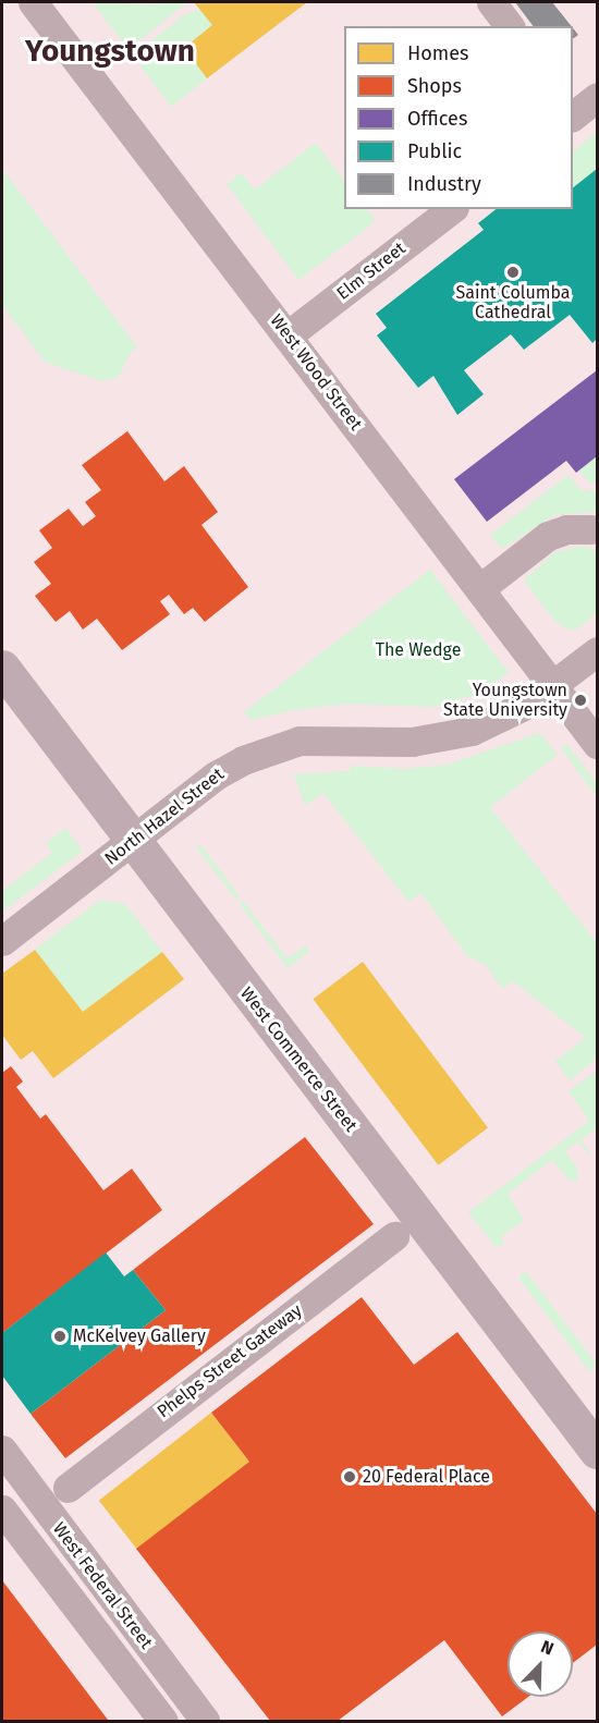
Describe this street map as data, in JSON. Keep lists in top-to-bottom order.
{
  "streets": {
    "main road": ["West Commerce Street"],
    "street": [
      "Elm Street",
      "West Wood Street",
      "North Hazel Street",
      "Phelps Street Gateway",
      "West Federal Street"
    ]
  },
  "crossings": [
    ["Elm Street", "West Wood Street"],
    ["West Wood Street", "North Hazel Street"],
    ["North Hazel Street", "West Commerce Street"]
  ],
  "districts": ["Youngstown"],
  "parks": ["The Wedge"],
  "places": [
    "Saint Columba Cathedral",
    "Youngstown State University",
    "McKelvey Gallery",
    "20 Federal Place"
  ],
  "legend": [
    "Homes",
    "Shops",
    "Offices",
    "Public",
    "Industry"
  ],
  "north": "top right"
}
